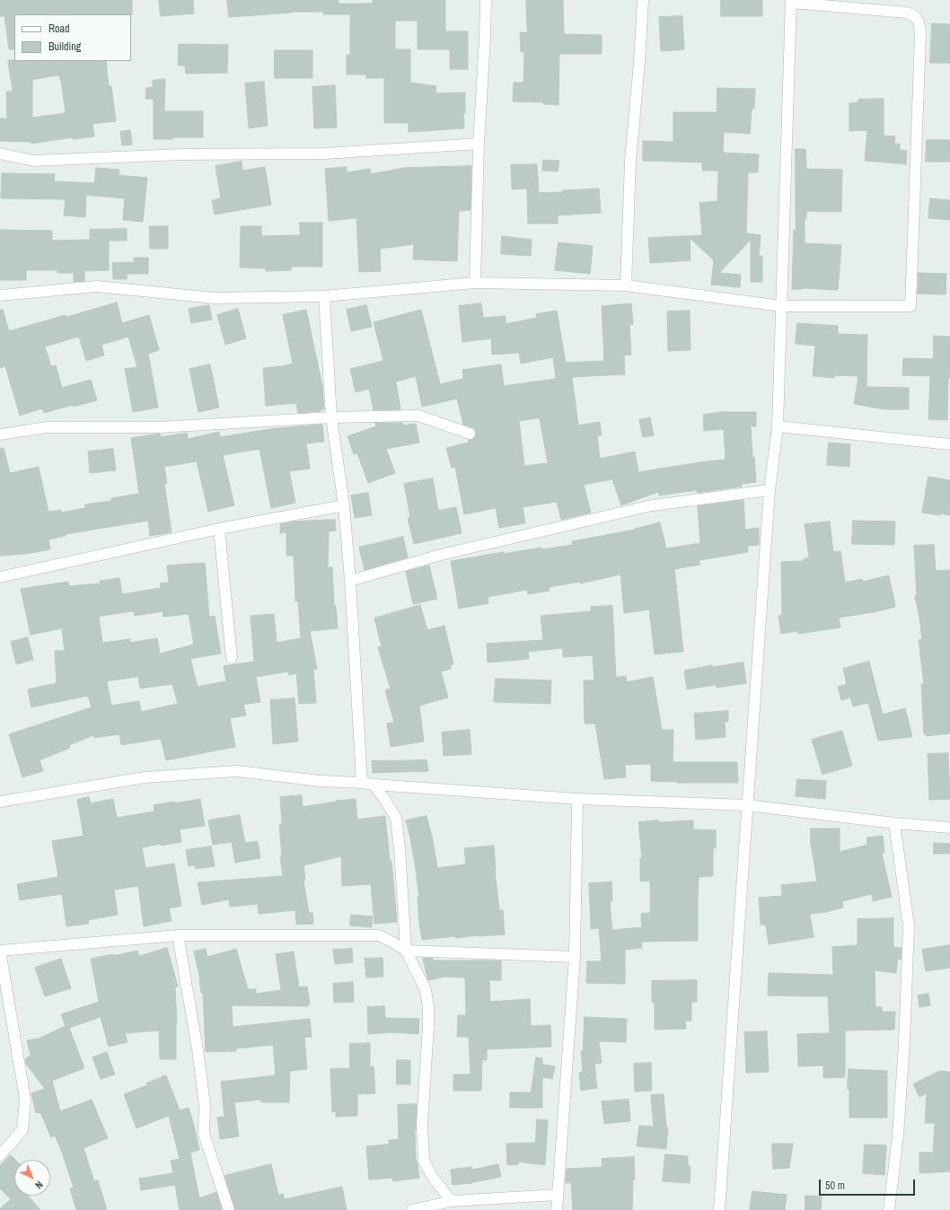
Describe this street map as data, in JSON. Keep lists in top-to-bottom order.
{
  "legend": ["Road", "Building"],
  "scale_bar": "50 m",
  "north": "bottom right"
}
